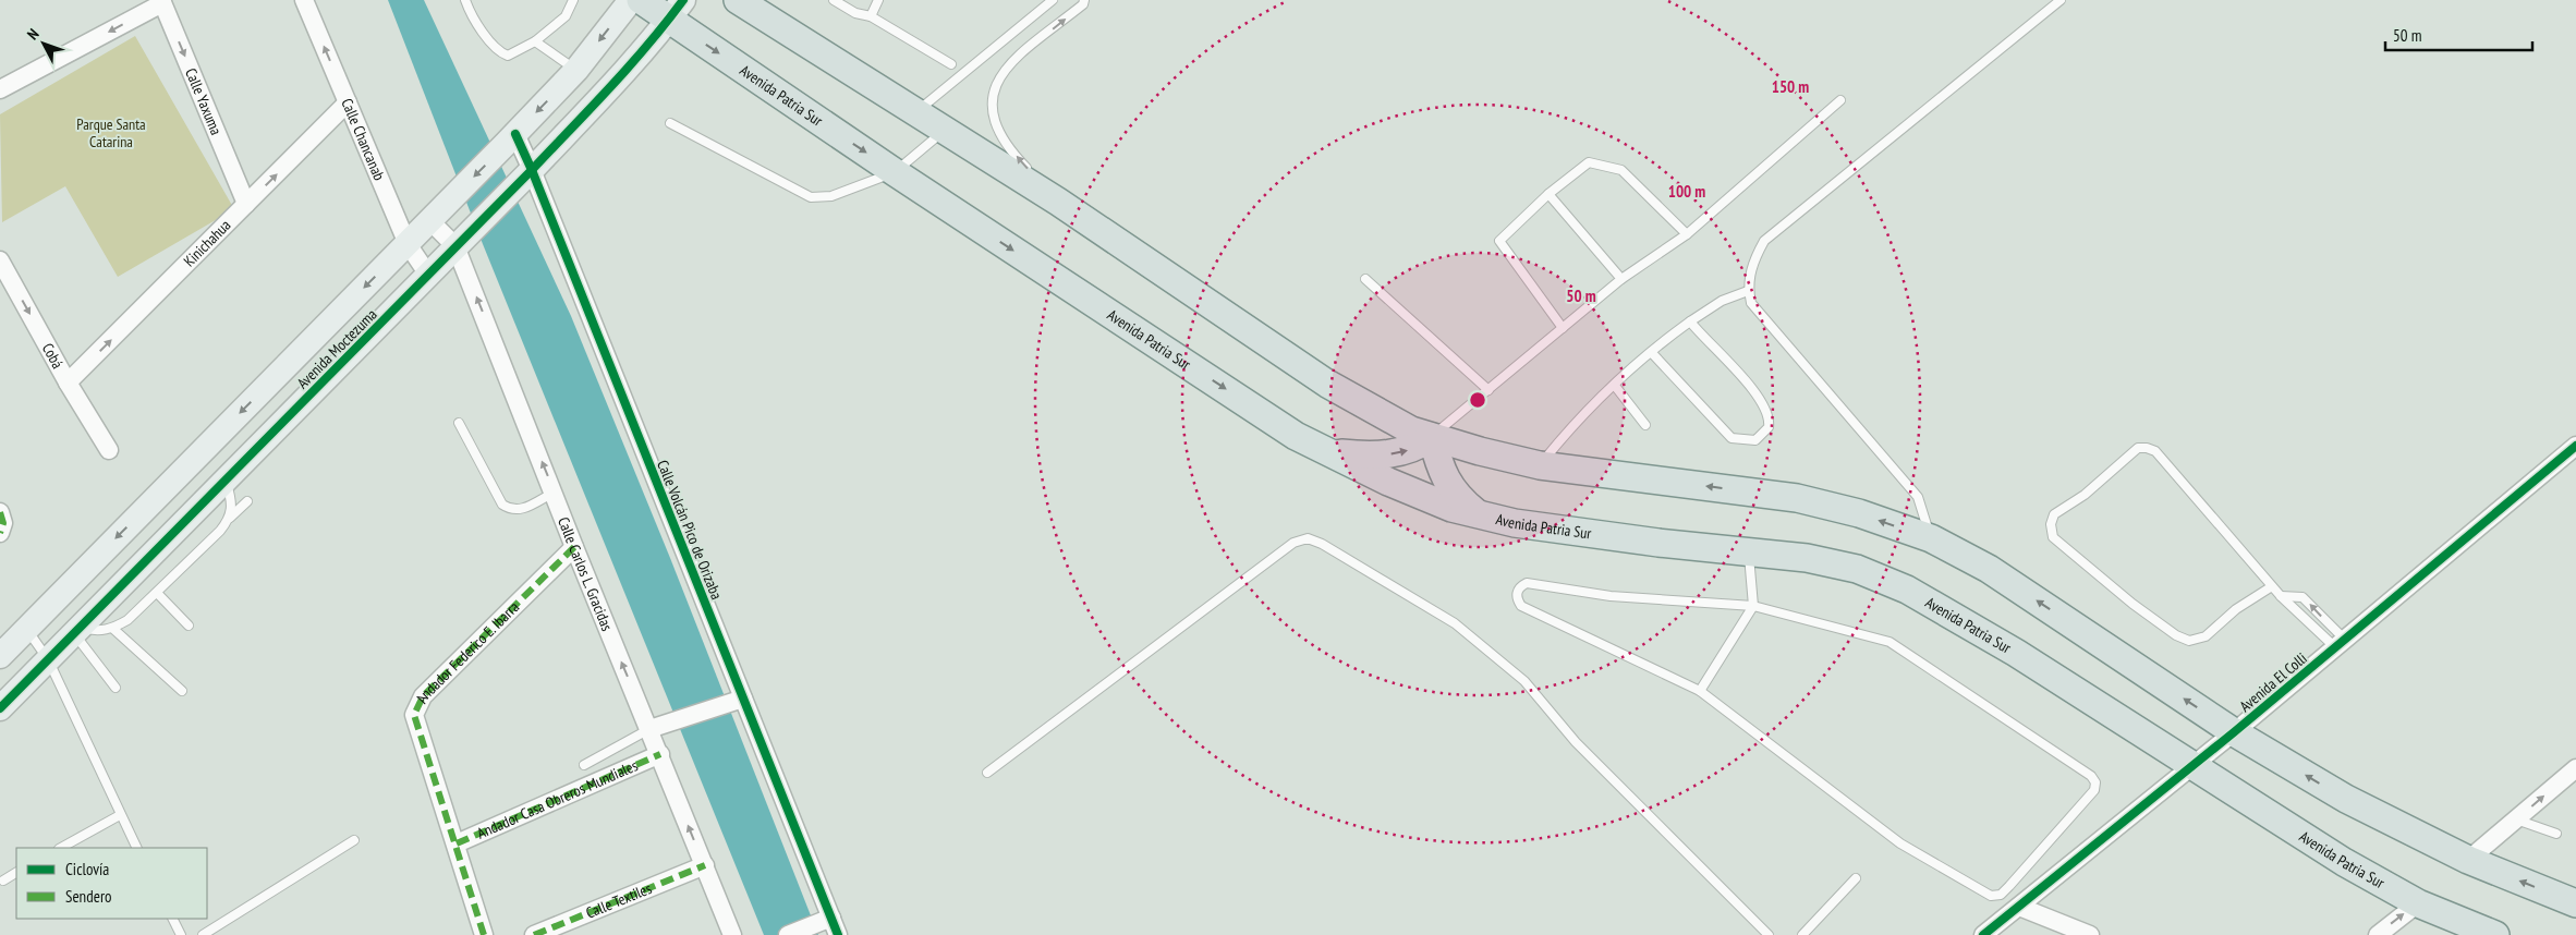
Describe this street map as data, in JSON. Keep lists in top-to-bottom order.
{
  "streets": {
    "main road": ["Avenida Patria Sur"],
    "street": [
      "Calle Yaxuma",
      "Calle Chancanab",
      "Kinichahua",
      "Avenida Moctezuma",
      "Cobá",
      "Calle Volcán Pico de Orizaba",
      "Calle Carlos L. Gracidas",
      "Andador Federico E. Ibarra",
      "Avenida El Colli",
      "Andador Casa Obreros Mundiales",
      "Calle Textiles"
    ]
  },
  "crossings": [
    ["Avenida Patria Sur", "Avenida Moctezuma"],
    ["Avenida Patria Sur", "Avenida El Colli"],
    ["Calle Yaxuma", "Kinichahua"],
    ["Calle Chancanab", "Kinichahua"],
    ["Calle Chancanab", "Avenida Moctezuma"],
    ["Kinichahua", "Cobá"],
    ["Avenida Moctezuma", "Calle Volcán Pico de Orizaba"],
    ["Avenida Moctezuma", "Calle Carlos L. Gracidas"],
    ["Calle Carlos L. Gracidas", "Andador Federico E. Ibarra"],
    ["Calle Carlos L. Gracidas", "Andador Casa Obreros Mundiales"],
    ["Calle Carlos L. Gracidas", "Calle Textiles"],
    ["Andador Federico E. Ibarra", "Andador Casa Obreros Mundiales"]
  ],
  "one_way": [
    "Calle Yaxuma",
    "Calle Chancanab",
    "Kinichahua",
    "Cobá",
    "Calle Carlos L. Gracidas"
  ],
  "parks": ["Parque Santa Catarina"],
  "legend": ["Ciclovía", "Sendero"],
  "scale_bar": "50 m",
  "north": "top left",
  "rings": ["150 m", "100 m", "50 m"]
}
